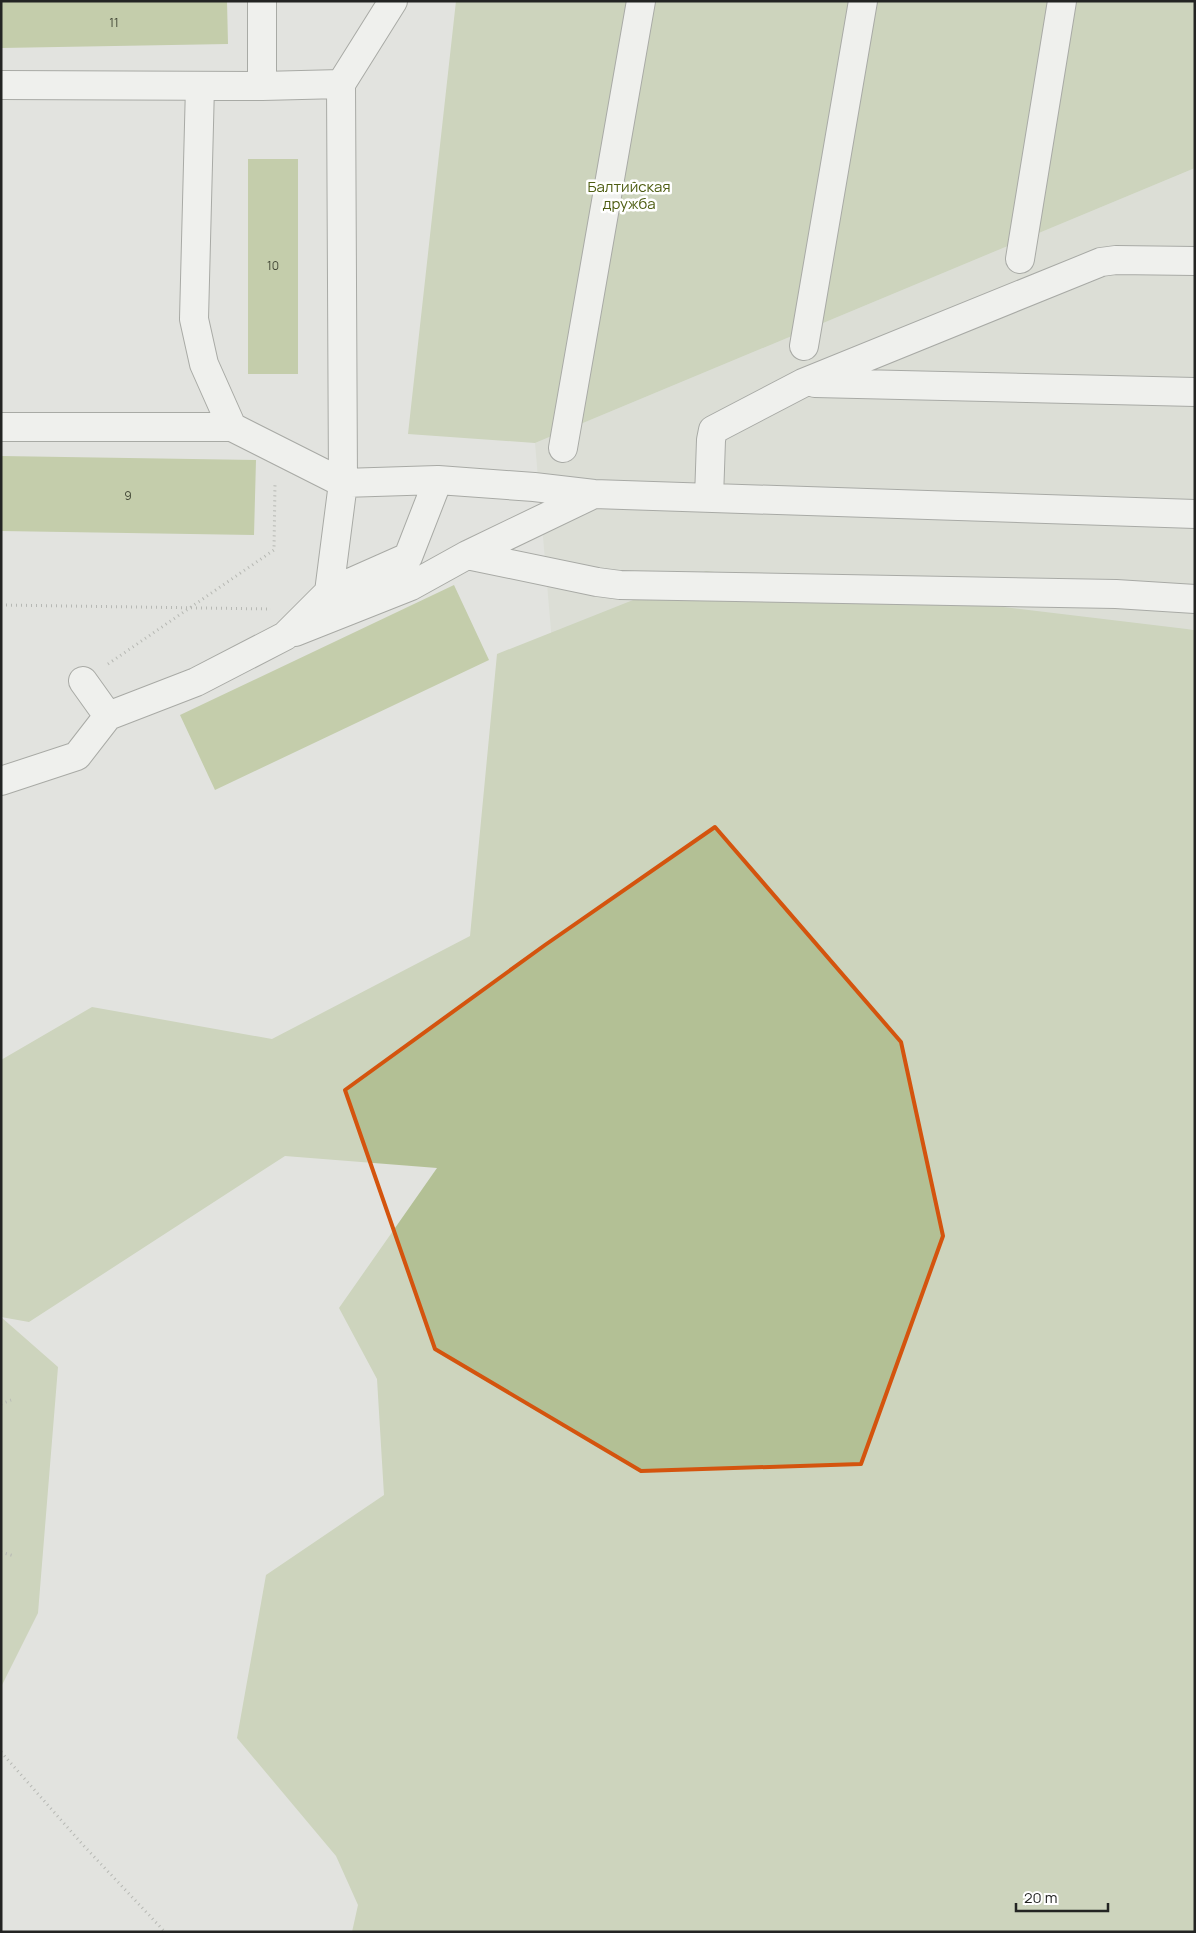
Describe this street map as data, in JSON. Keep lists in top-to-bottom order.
{
  "parks": ["Балтийская дружба"],
  "house_numbers": ["11", "10", "9"],
  "scale_bar": "20 m"
}
